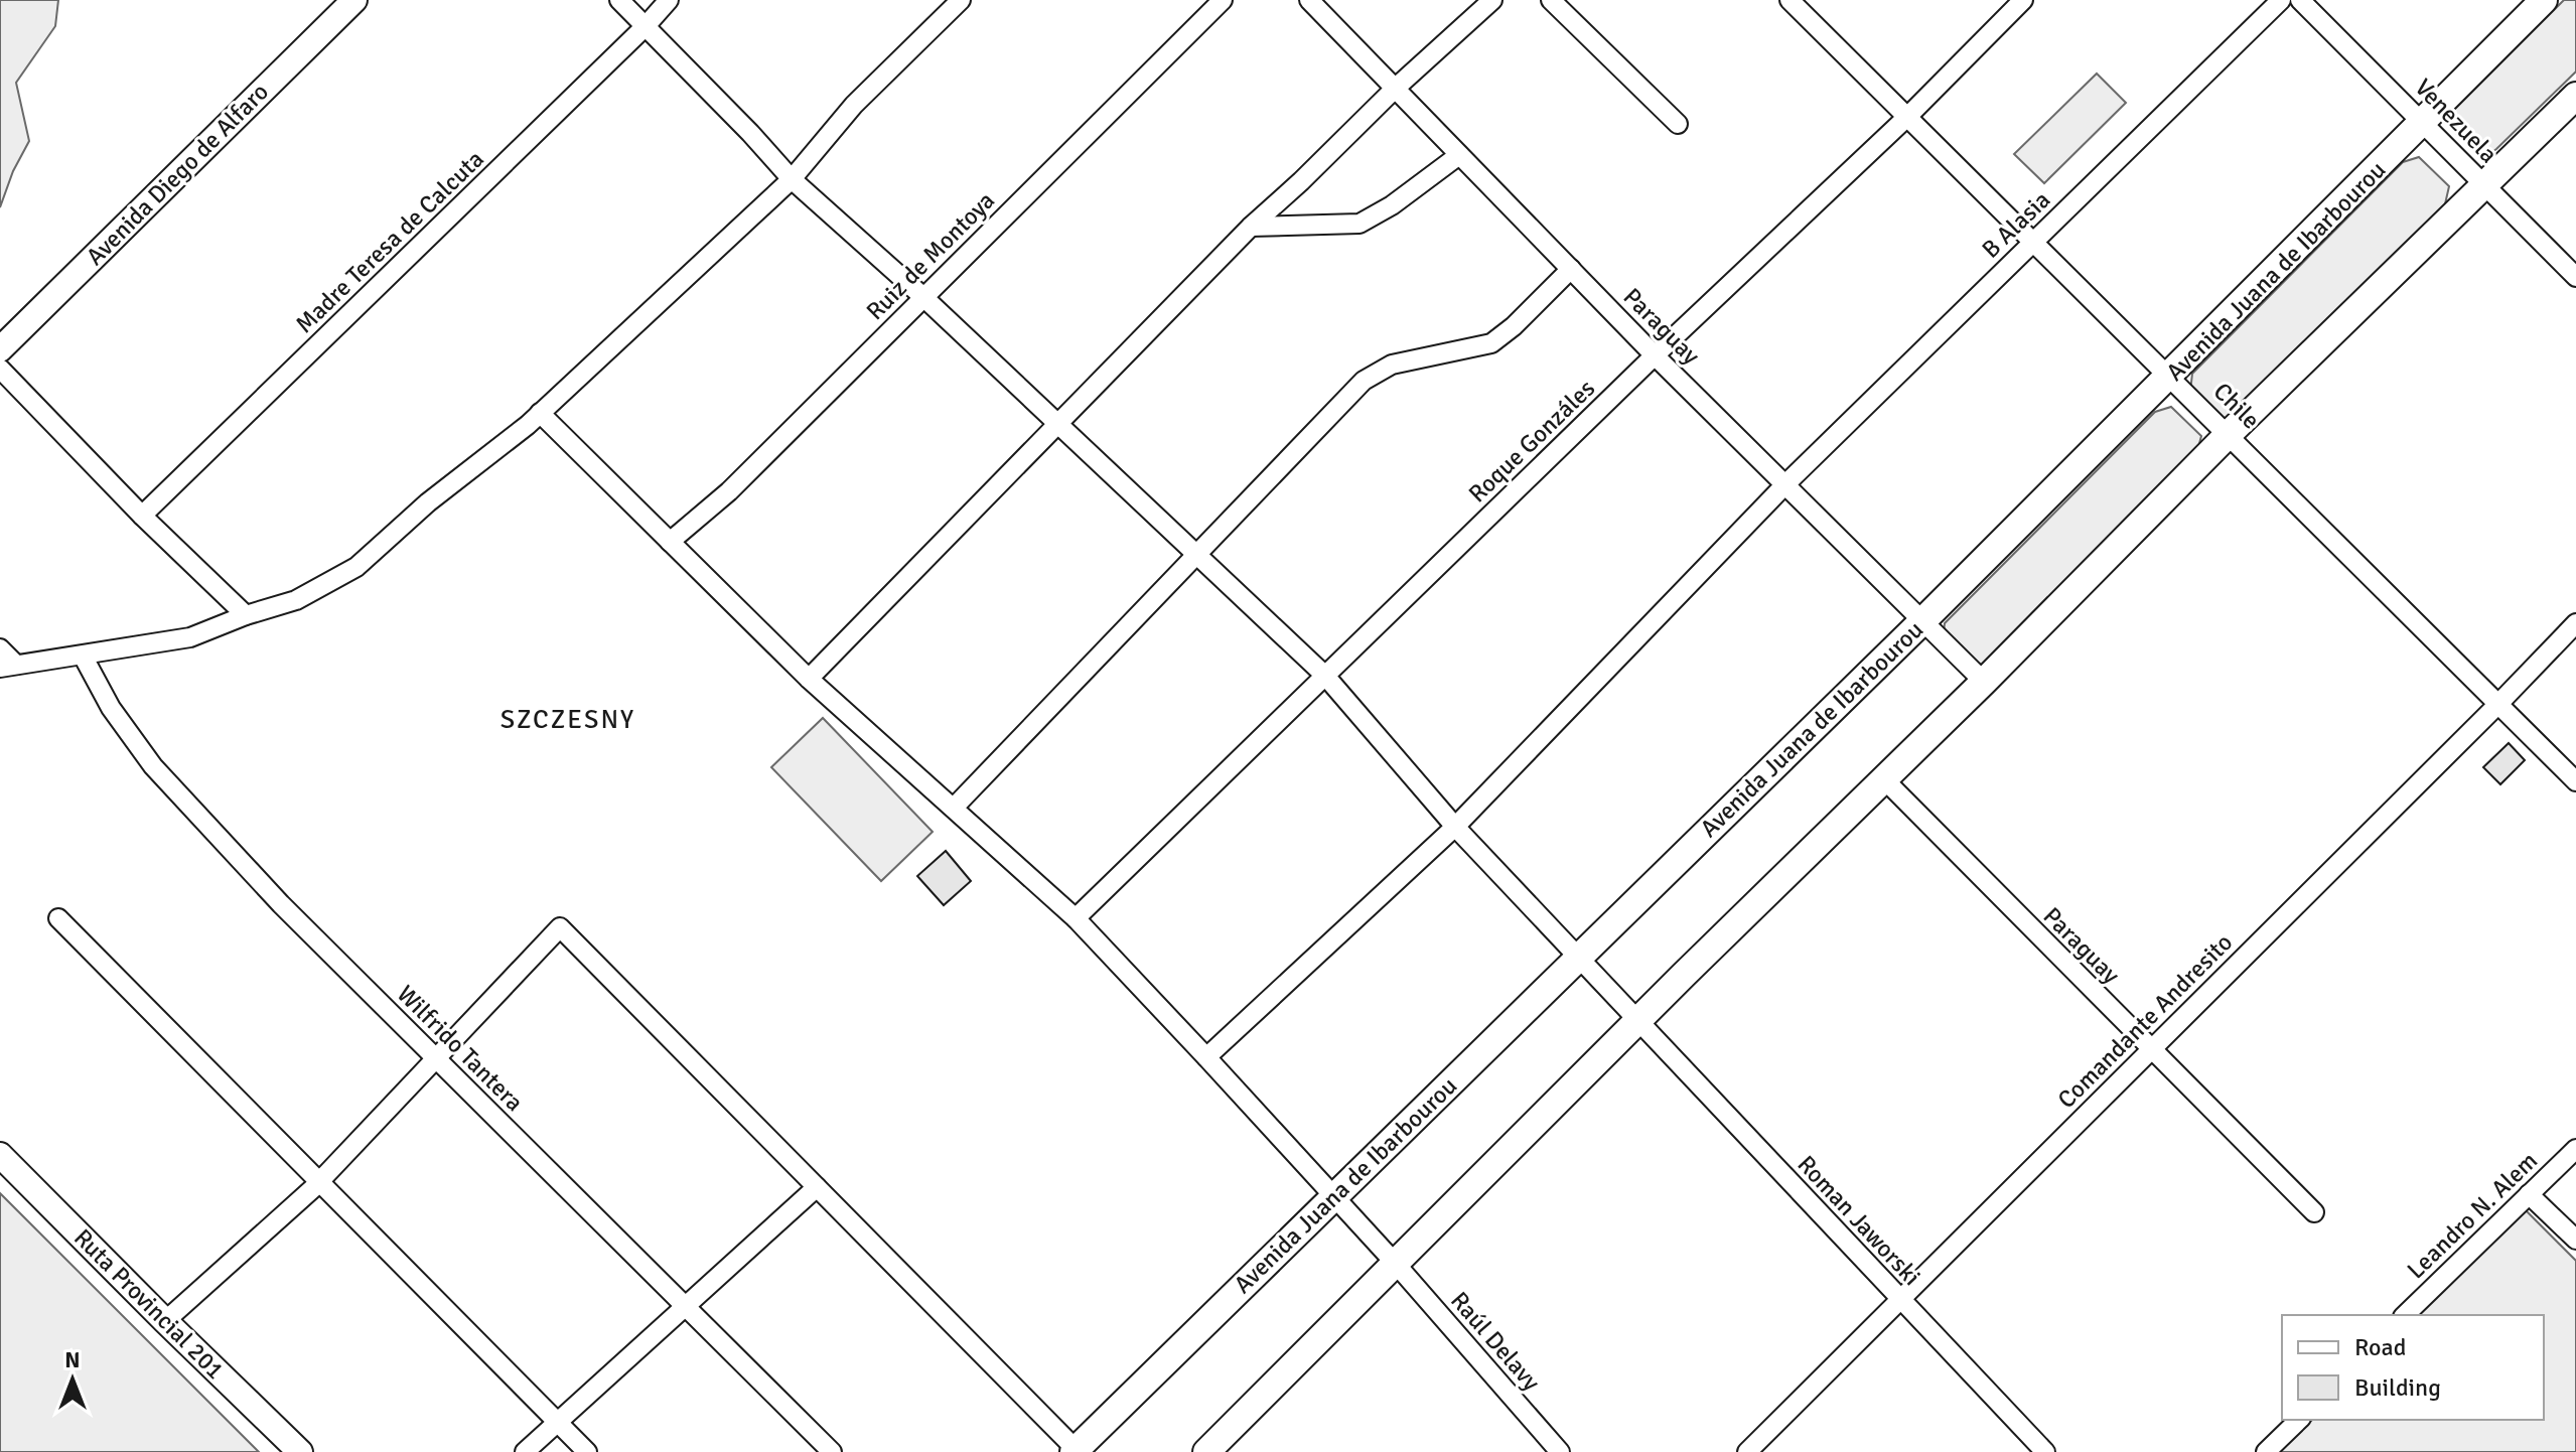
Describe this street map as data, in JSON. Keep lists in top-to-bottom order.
{
  "streets": {
    "main road": ["Avenida Juana de Ibarbourou"],
    "street": [
      "Venezuela",
      "Avenida Diego de Alfaro",
      "B Alasia",
      "Madre Teresa de Calcuta",
      "Ruiz de Montoya",
      "Paraguay",
      "Chile",
      "Roque Gonzáles",
      "Comandante Andresito",
      "Wilfrido Tantera",
      "Leandro N. Alem",
      "Roman Jaworski",
      "Ruta Provincial 201",
      "Raúl Delavy"
    ]
  },
  "crossings": [
    ["Venezuela", "Avenida Juana de Ibarbourou"],
    ["B Alasia", "Paraguay"],
    ["B Alasia", "Chile"],
    ["B Alasia", "Roman Jaworski"],
    ["B Alasia", "Raúl Delavy"],
    ["Madre Teresa de Calcuta", "Roman Jaworski"],
    ["Ruiz de Montoya", "Roman Jaworski"],
    ["Avenida Juana de Ibarbourou", "Paraguay"],
    ["Avenida Juana de Ibarbourou", "Chile"],
    ["Avenida Juana de Ibarbourou", "Roman Jaworski"],
    ["Avenida Juana de Ibarbourou", "Raúl Delavy"],
    ["Paraguay", "Roque Gonzáles"],
    ["Paraguay", "Comandante Andresito"],
    ["Chile", "Roque Gonzáles"],
    ["Chile", "Comandante Andresito"],
    ["Roque Gonzáles", "Roman Jaworski"],
    ["Roque Gonzáles", "Raúl Delavy"],
    ["Comandante Andresito", "Roman Jaworski"]
  ],
  "districts": ["SZCZESNY"],
  "legend": ["Road", "Building"],
  "north": "top"
}
